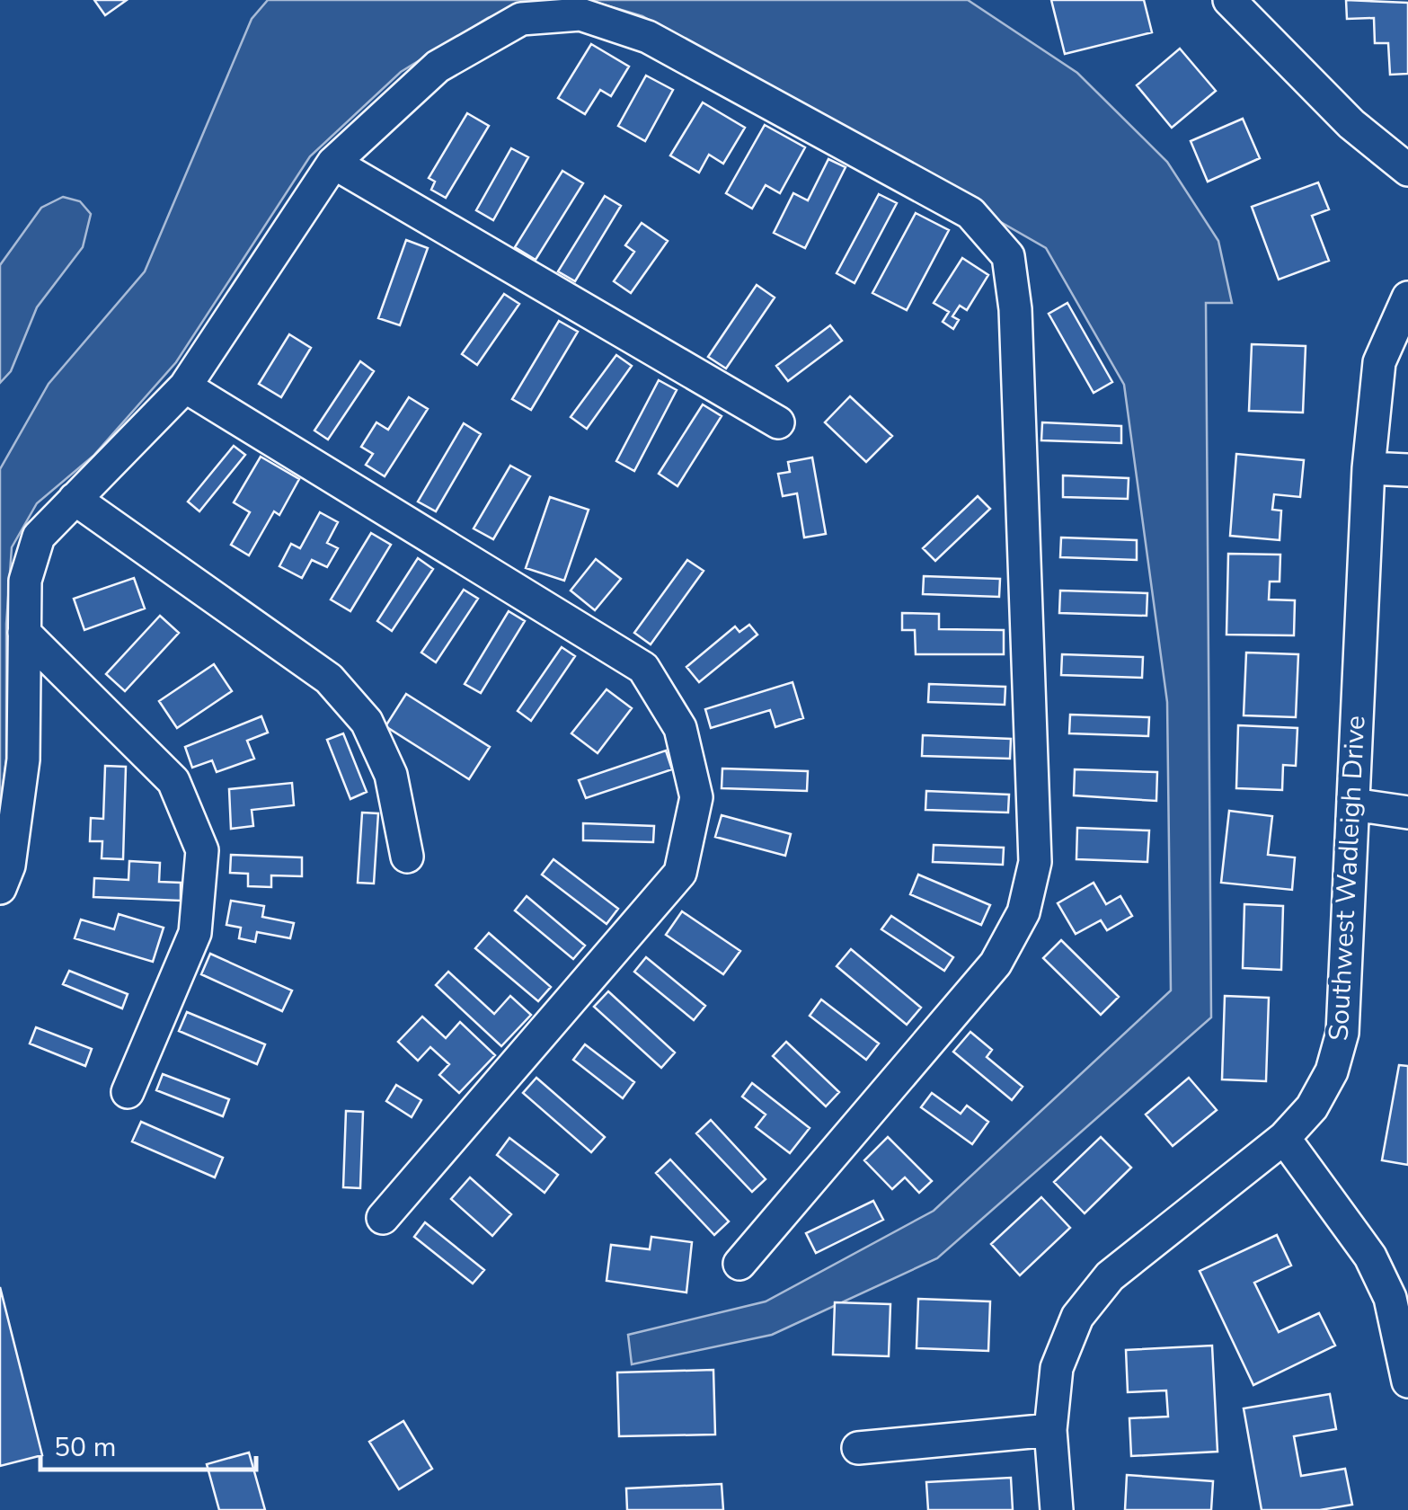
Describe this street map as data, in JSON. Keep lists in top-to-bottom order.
{
  "streets": {
    "street": ["Southwest Wadleigh Drive"]
  },
  "scale_bar": "50 m"
}
